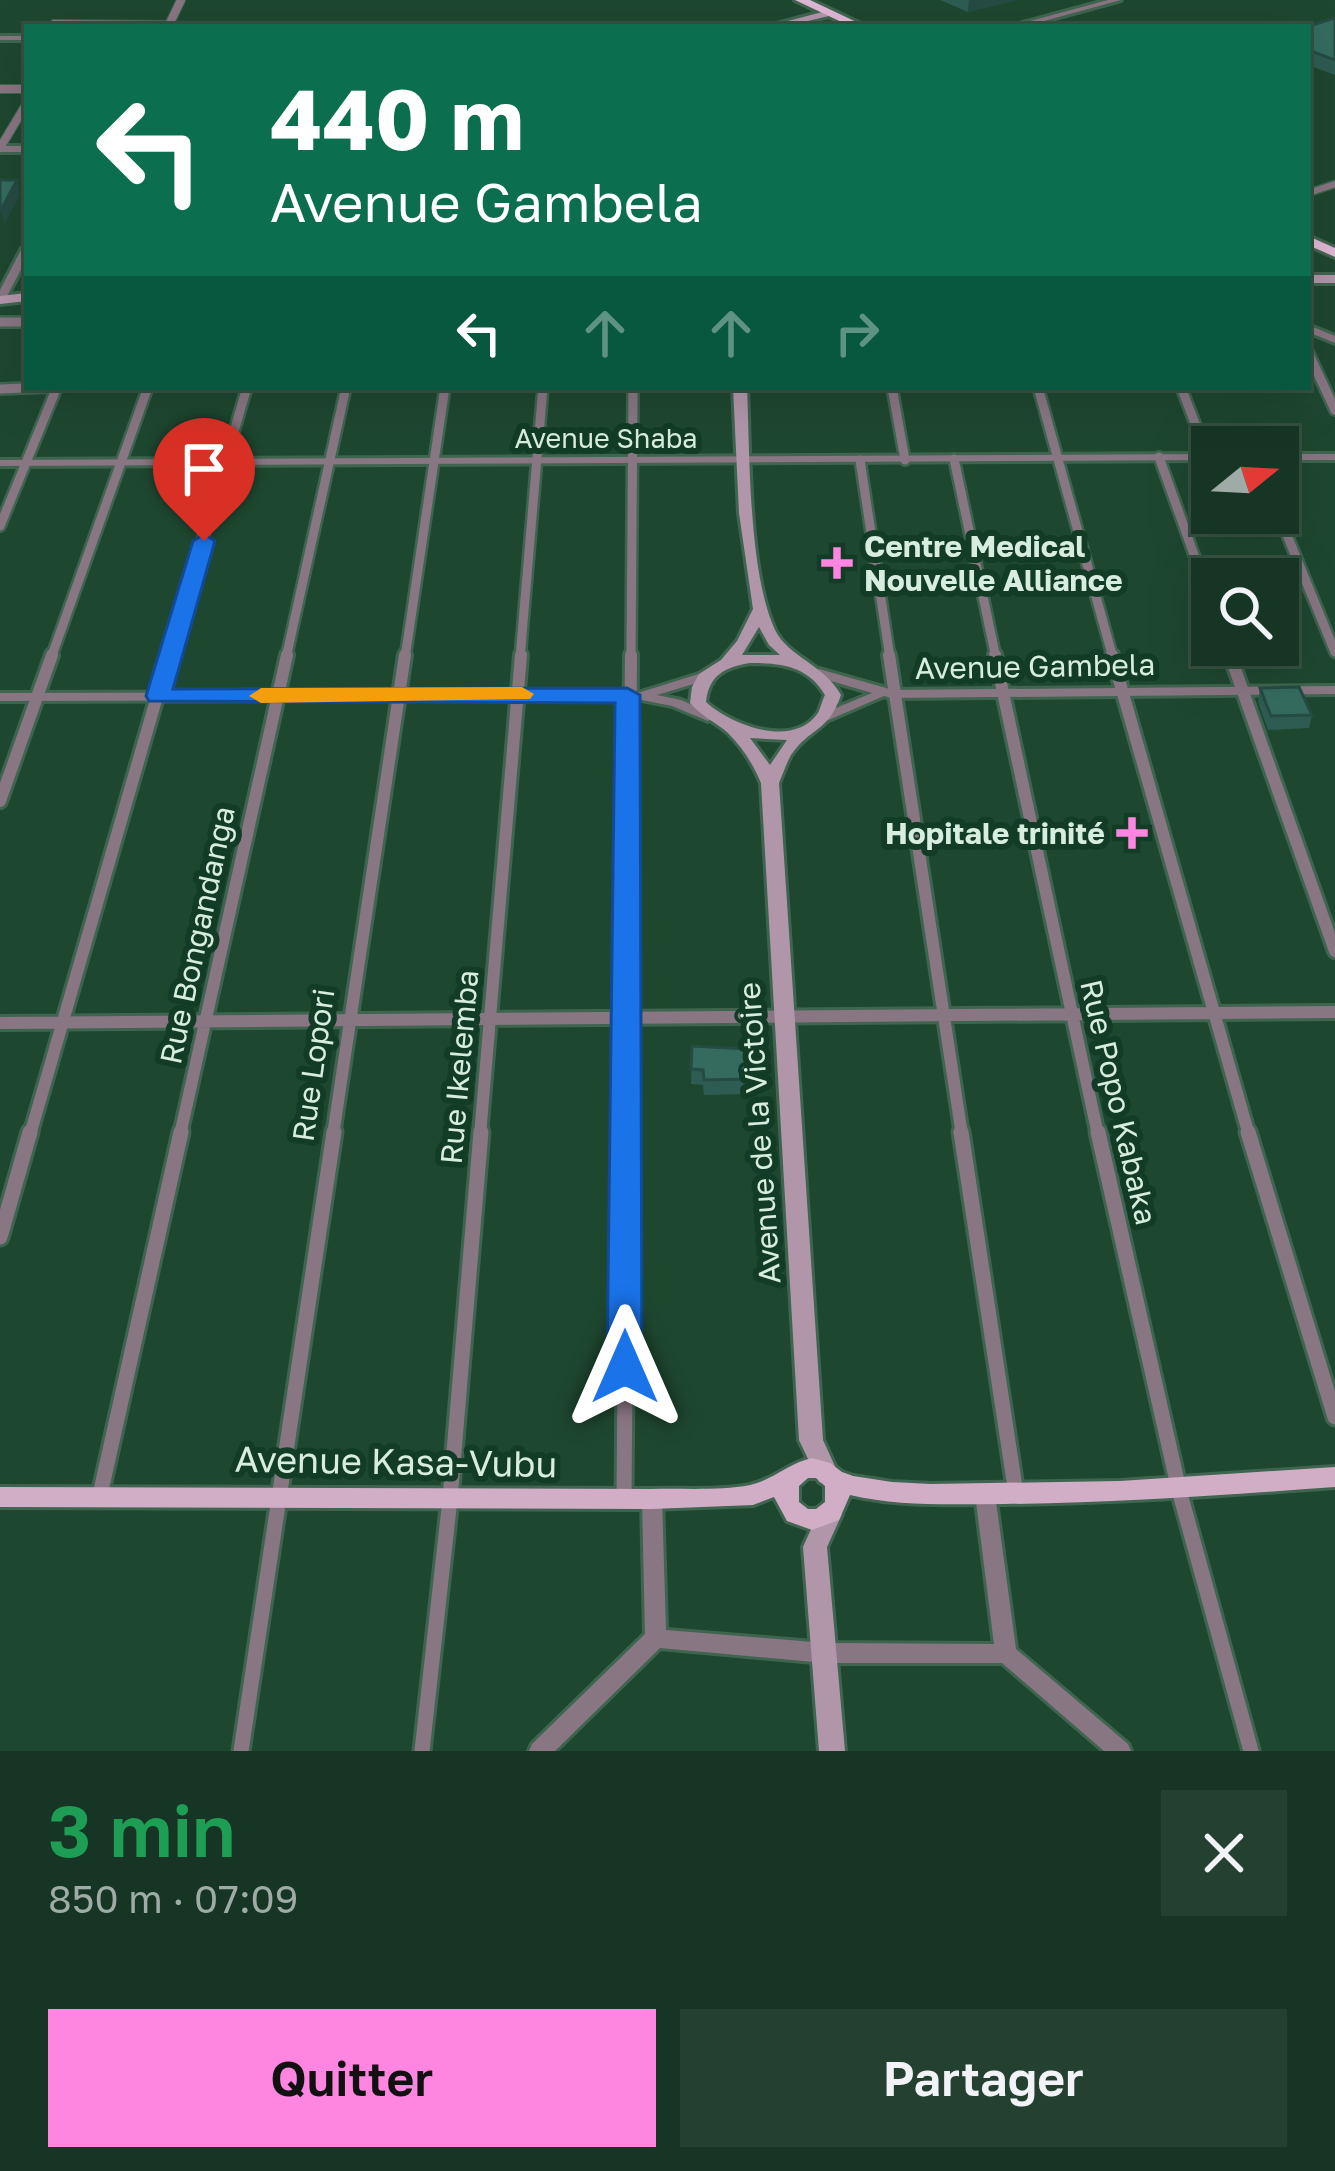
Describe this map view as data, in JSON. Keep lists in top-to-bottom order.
{
  "streets": {
    "main road": ["Avenue de la Victoire", "Avenue Kasa-Vubu"],
    "street": [
      "Avenue Shaba",
      "Avenue Gambela",
      "Rue Bongandanga",
      "Rue Lopori",
      "Rue Ikelemba",
      "Rue Popo Kabaka"
    ]
  },
  "crossings": [
    ["Avenue Shaba", "Rue Bongandanga"],
    ["Avenue Shaba", "Rue Lopori"],
    ["Avenue Shaba", "Rue Ikelemba"],
    ["Avenue Shaba", "Rue Popo Kabaka"],
    ["Avenue Gambela", "Rue Popo Kabaka"],
    ["Rue Bongandanga", "Avenue Kasa-Vubu"],
    ["Rue Lopori", "Avenue Kasa-Vubu"],
    ["Rue Ikelemba", "Avenue Kasa-Vubu"]
  ],
  "places": {
    "health": ["Centre Medical Nouvelle Alliance", "Hopitale trinité"]
  },
  "north": "right",
  "page": {
    "turn": ["440 m", "Avenue Gambela"],
    "heading": ["3 min", "850 m · 07:09"],
    "buttons": ["Quitter", "Partager"]
  }
}
